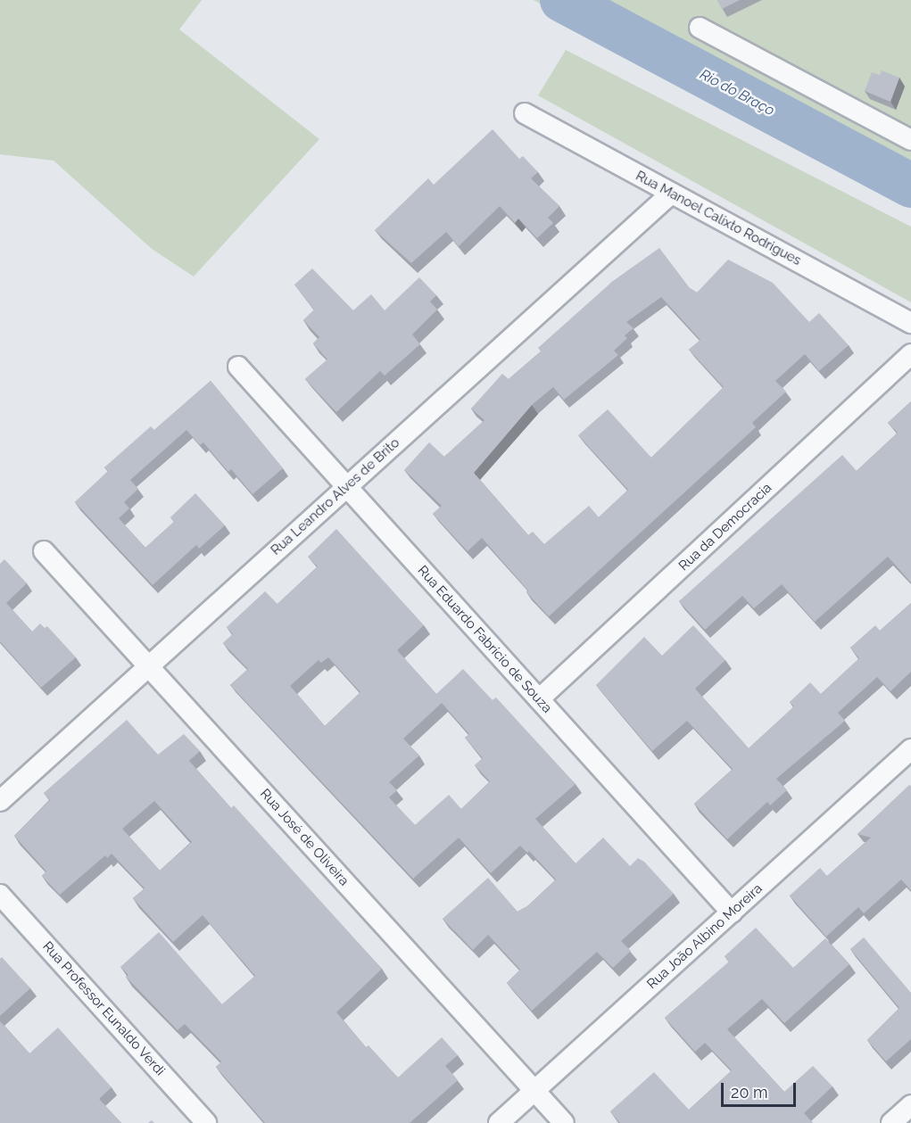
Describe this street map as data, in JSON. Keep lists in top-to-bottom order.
{
  "streets": {
    "street": [
      "Rua Manoel Calixto Rodrigues",
      "Rua Leandro Alves de Brito",
      "Rua da Democracia",
      "Rua Eduardo Fabrício de Souza",
      "Rua José de Oliveira",
      "Rua João Albino Moreira",
      "Rua Professor Eunaldo Verdi"
    ]
  },
  "crossings": [
    ["Rua Manoel Calixto Rodrigues", "Rua Leandro Alves de Brito"],
    ["Rua Leandro Alves de Brito", "Rua Eduardo Fabrício de Souza"],
    ["Rua Leandro Alves de Brito", "Rua José de Oliveira"],
    ["Rua da Democracia", "Rua Eduardo Fabrício de Souza"],
    ["Rua Eduardo Fabrício de Souza", "Rua João Albino Moreira"],
    ["Rua José de Oliveira", "Rua João Albino Moreira"]
  ],
  "water": ["Rio do Braço"],
  "scale_bar": "20 m"
}
